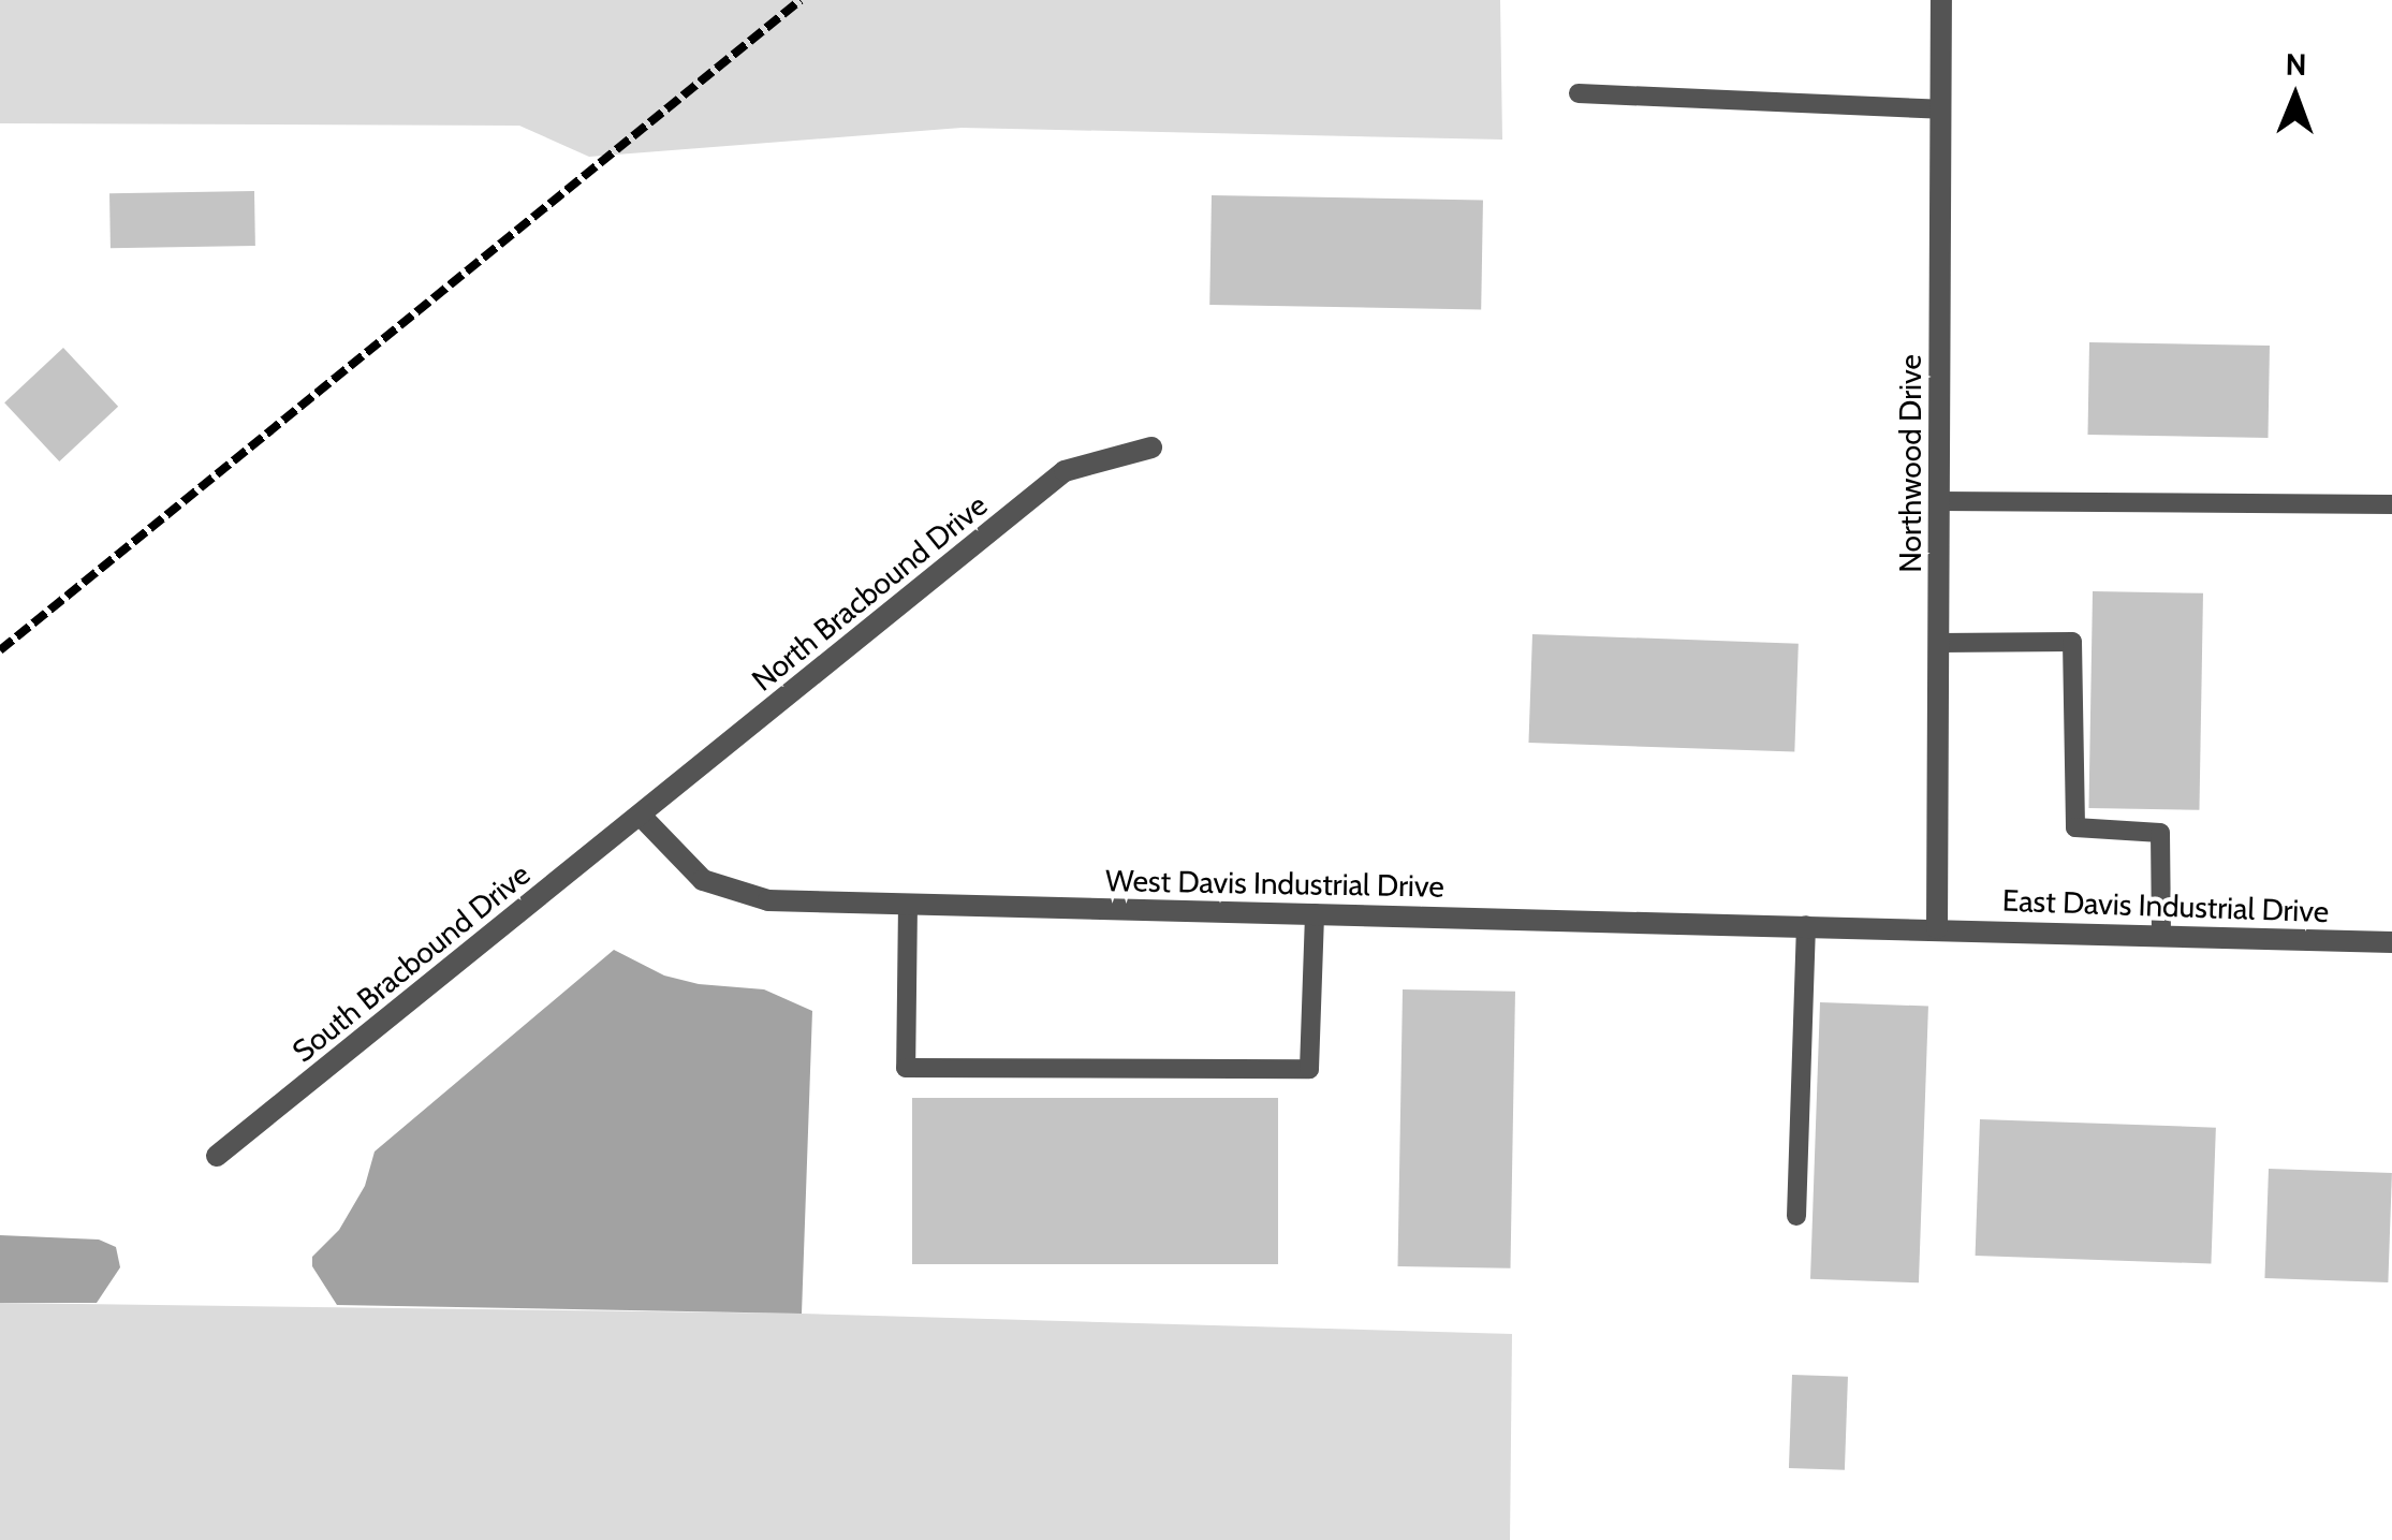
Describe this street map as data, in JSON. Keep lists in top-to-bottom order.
{
  "streets": {
    "street": [
      "Northwood Drive",
      "North Bracbound Drive",
      "West Davis Industrial Drive",
      "East Davis Industrial Drive",
      "South Bracbound Drive"
    ]
  },
  "crossings": [
    ["Northwood Drive", "West Davis Industrial Drive"],
    ["Northwood Drive", "East Davis Industrial Drive"],
    ["North Bracbound Drive", "West Davis Industrial Drive"],
    ["North Bracbound Drive", "South Bracbound Drive"],
    ["West Davis Industrial Drive", "East Davis Industrial Drive"],
    ["West Davis Industrial Drive", "South Bracbound Drive"]
  ],
  "north": "top"
}
